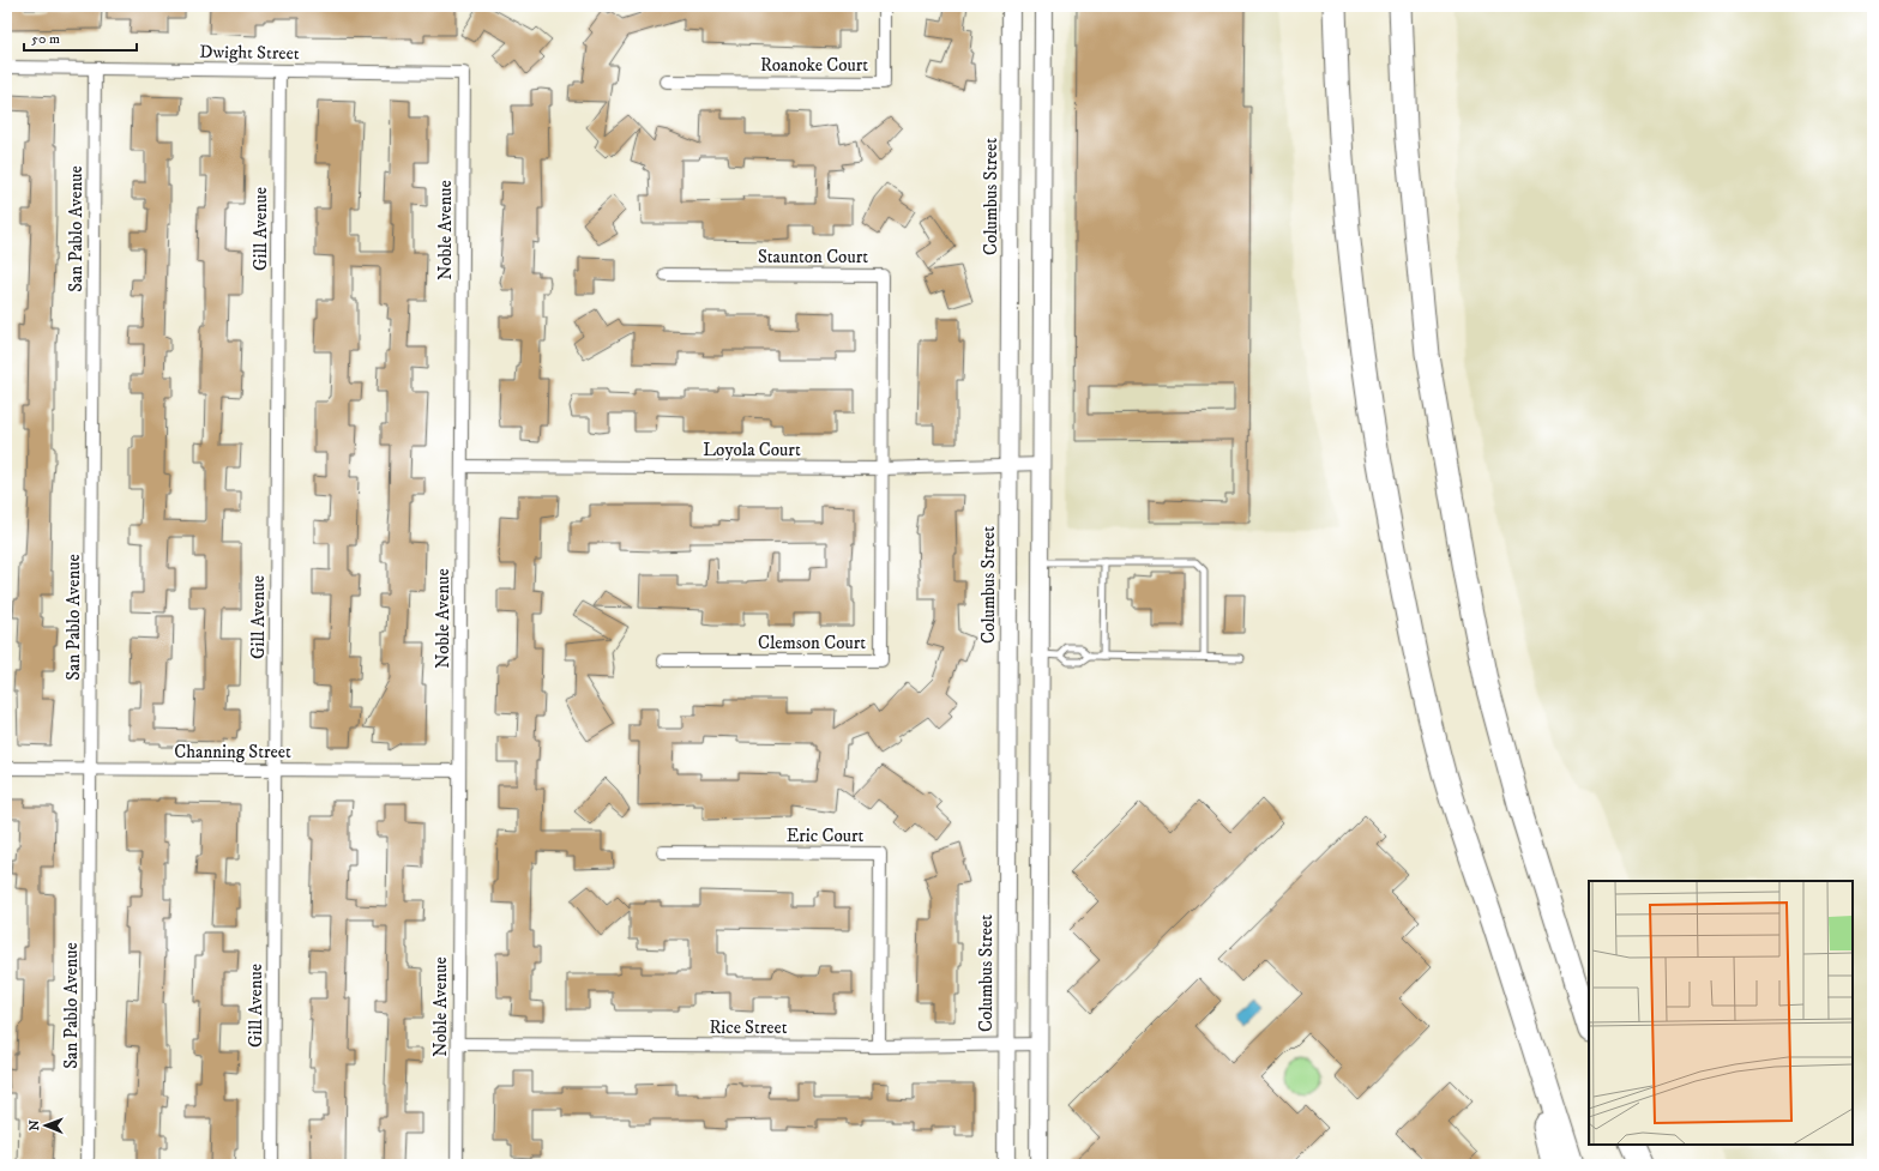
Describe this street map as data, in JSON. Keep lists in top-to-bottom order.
{
  "streets": {
    "main road": ["Columbus Street"],
    "street": [
      "Dwight Street",
      "Roanoke Court",
      "San Pablo Avenue",
      "Gill Avenue",
      "Noble Avenue",
      "Staunton Court",
      "Loyola Court",
      "Clemson Court",
      "Channing Street",
      "Eric Court",
      "Rice Street"
    ]
  },
  "crossings": [
    ["Dwight Street", "San Pablo Avenue"],
    ["Dwight Street", "Gill Avenue"],
    ["Dwight Street", "Noble Avenue"],
    ["Columbus Street", "Loyola Court"],
    ["Columbus Street", "Rice Street"],
    ["San Pablo Avenue", "Channing Street"],
    ["Gill Avenue", "Channing Street"],
    ["Noble Avenue", "Loyola Court"],
    ["Noble Avenue", "Channing Street"],
    ["Noble Avenue", "Rice Street"],
    ["Staunton Court", "Loyola Court"],
    ["Staunton Court", "Clemson Court"],
    ["Loyola Court", "Clemson Court"],
    ["Eric Court", "Rice Street"]
  ],
  "scale_bar": "50 m",
  "north": "left"
}
